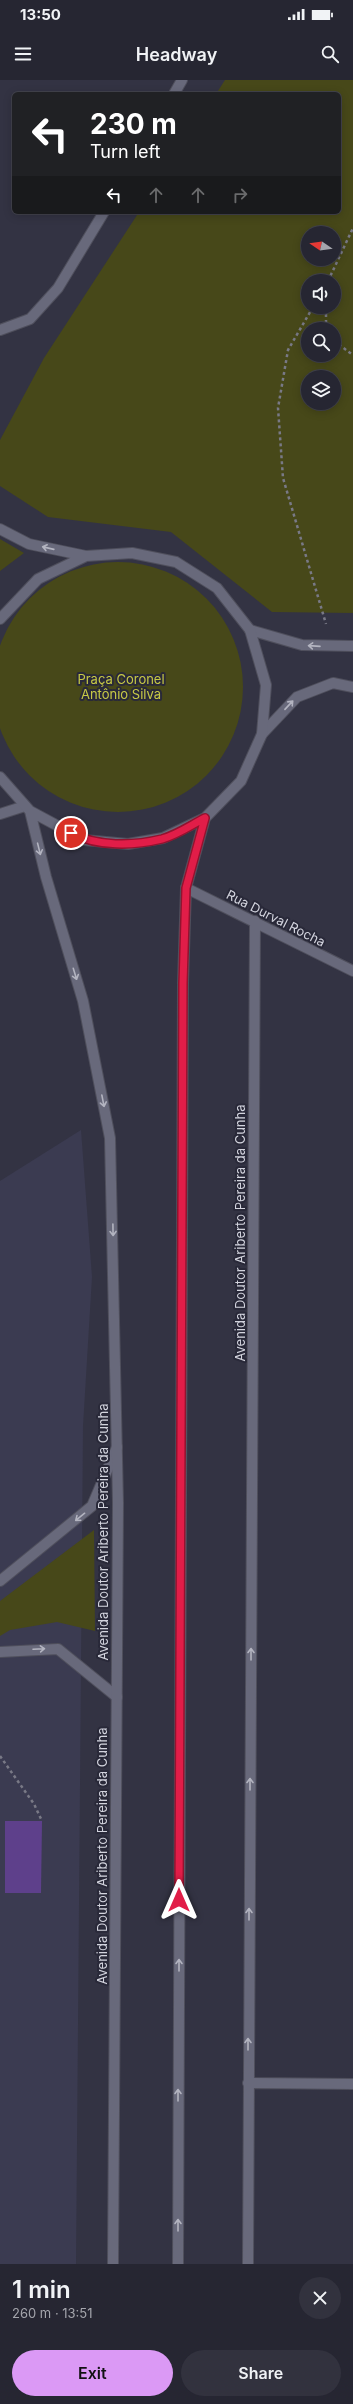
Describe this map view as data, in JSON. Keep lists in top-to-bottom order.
{
  "streets": {
    "main road": ["Rua Durval Rocha", "Avenida Doutor Ariberto Pereira da Cunha"]
  },
  "crossings": [
    ["Rua Durval Rocha", "Avenida Doutor Ariberto Pereira da Cunha"]
  ],
  "parks": ["Praça Coronel Antônio Silva"],
  "north": "left",
  "page": {
    "status": "13:50",
    "header": "Headway",
    "turn": ["230 m", "Turn left"],
    "heading": ["1 min", "260 m · 13:51"],
    "buttons": ["Exit", "Share"]
  }
}
